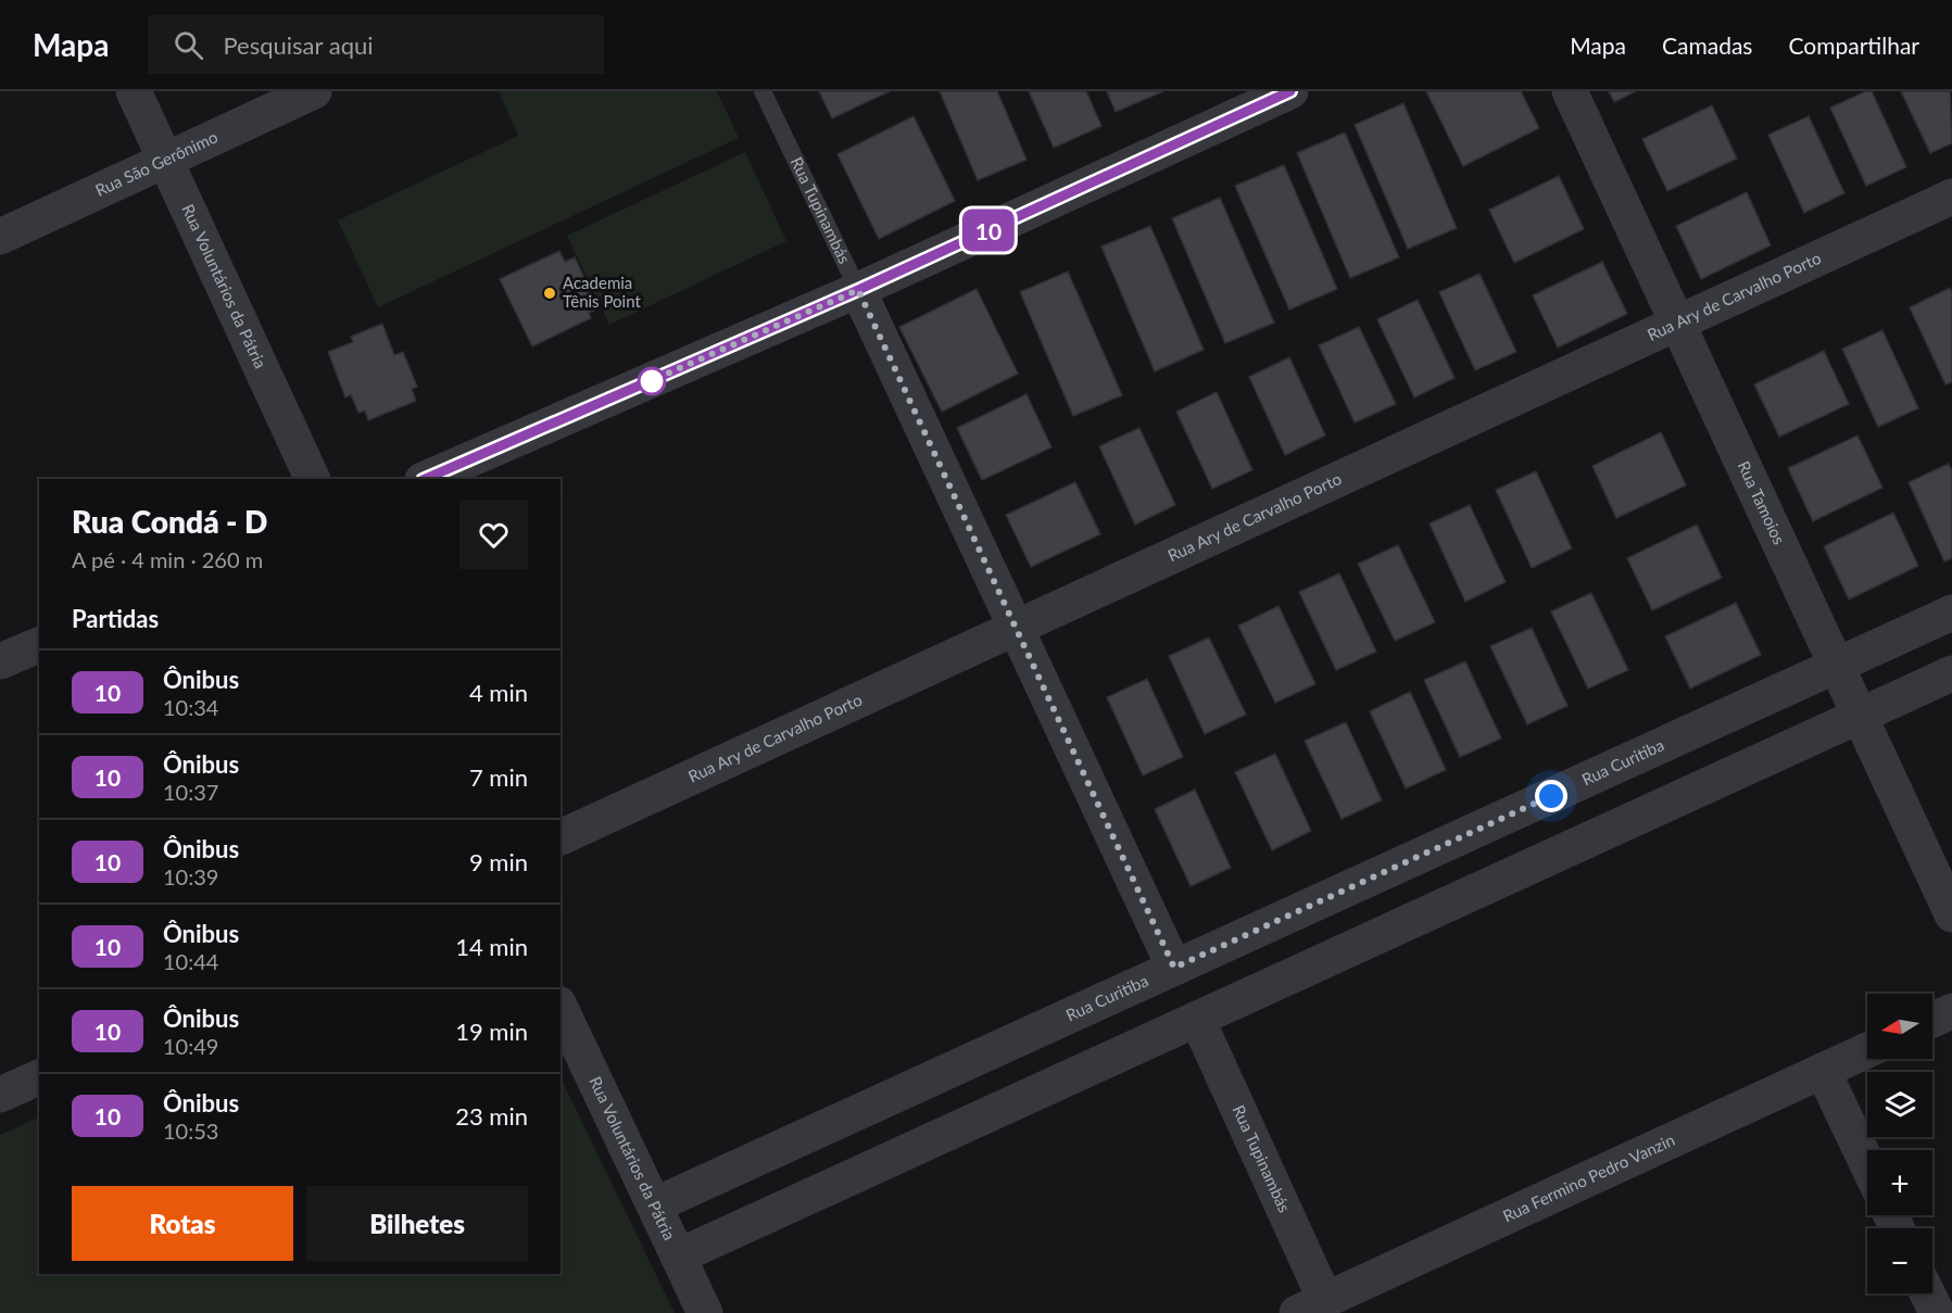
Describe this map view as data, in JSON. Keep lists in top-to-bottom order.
{
  "streets": {
    "street": [
      "Rua São Gerônimo",
      "Rua Tupinambás",
      "Rua Voluntários da Pátria",
      "Rua Ary de Carvalho Porto",
      "Rua Tamoios",
      "Rua Curitiba",
      "Rua Fermino Pedro Vanzin"
    ]
  },
  "crossings": [
    ["Rua São Gerônimo", "Rua Voluntários da Pátria"],
    ["Rua Tupinambás", "Rua Ary de Carvalho Porto"],
    ["Rua Tupinambás", "Rua Curitiba"],
    ["Rua Tupinambás", "Rua Fermino Pedro Vanzin"],
    ["Rua Voluntários da Pátria", "Rua Curitiba"],
    ["Rua Ary de Carvalho Porto", "Rua Tamoios"],
    ["Rua Tamoios", "Rua Curitiba"]
  ],
  "places": ["Academia Tênis Point"],
  "lines": ["bus line 10"],
  "north": "left",
  "page": {
    "header": "Mapa",
    "search": "Pesquisar aqui",
    "nav": ["Mapa", "Camadas", "Compartilhar"],
    "on_map": "10",
    "heading": [
      ["Rua Condá - D", "A pé · 4 min · 260 m"],
      "Partidas"
    ],
    "list": [
      {
        "mark": "10",
        "name": "Ônibus",
        "note": "10:34",
        "value": "4 min"
      },
      {
        "mark": "10",
        "name": "Ônibus",
        "note": "10:37",
        "value": "7 min"
      },
      {
        "mark": "10",
        "name": "Ônibus",
        "note": "10:39",
        "value": "9 min"
      },
      {
        "mark": "10",
        "name": "Ônibus",
        "note": "10:44",
        "value": "14 min"
      },
      {
        "mark": "10",
        "name": "Ônibus",
        "note": "10:49",
        "value": "19 min"
      },
      {
        "mark": "10",
        "name": "Ônibus",
        "note": "10:53",
        "value": "23 min"
      }
    ],
    "map_buttons": ["+", "−"],
    "buttons": ["Rotas", "Bilhetes"]
  }
}
